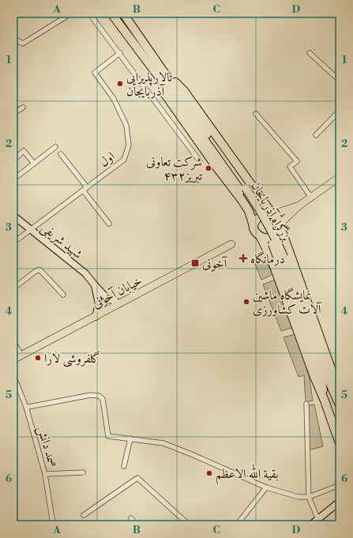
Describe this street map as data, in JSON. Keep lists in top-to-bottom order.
{
  "streets": {
    "highway": ["بزرگراه آذربایجان"],
    "main road": ["شهید شریفی", "خیابان آخونی"],
    "street": ["اول", "صمد دانش"]
  },
  "crossings": [
    ["اول", "شهید شریفی"],
    ["شهید شریفی", "خیابان آخونی"]
  ],
  "places": {
    "other": [
      "تالارپذیرایی آذربایجان",
      "شرکت تعاونی ۴۳۲تبریز",
      "نمایشگاه ماشین آلات کشاورزی",
      "گلفروشی لارا",
      "بقیة الله الاعظم"
    ],
    "health": ["درمانگاه"],
    "transit": ["آخونی"]
  },
  "grid": {
    "columns": [
      "A",
      "B",
      "C",
      "D"
    ],
    "rows": [
      "1",
      "2",
      "3",
      "4",
      "5",
      "6"
    ]
  }
}
